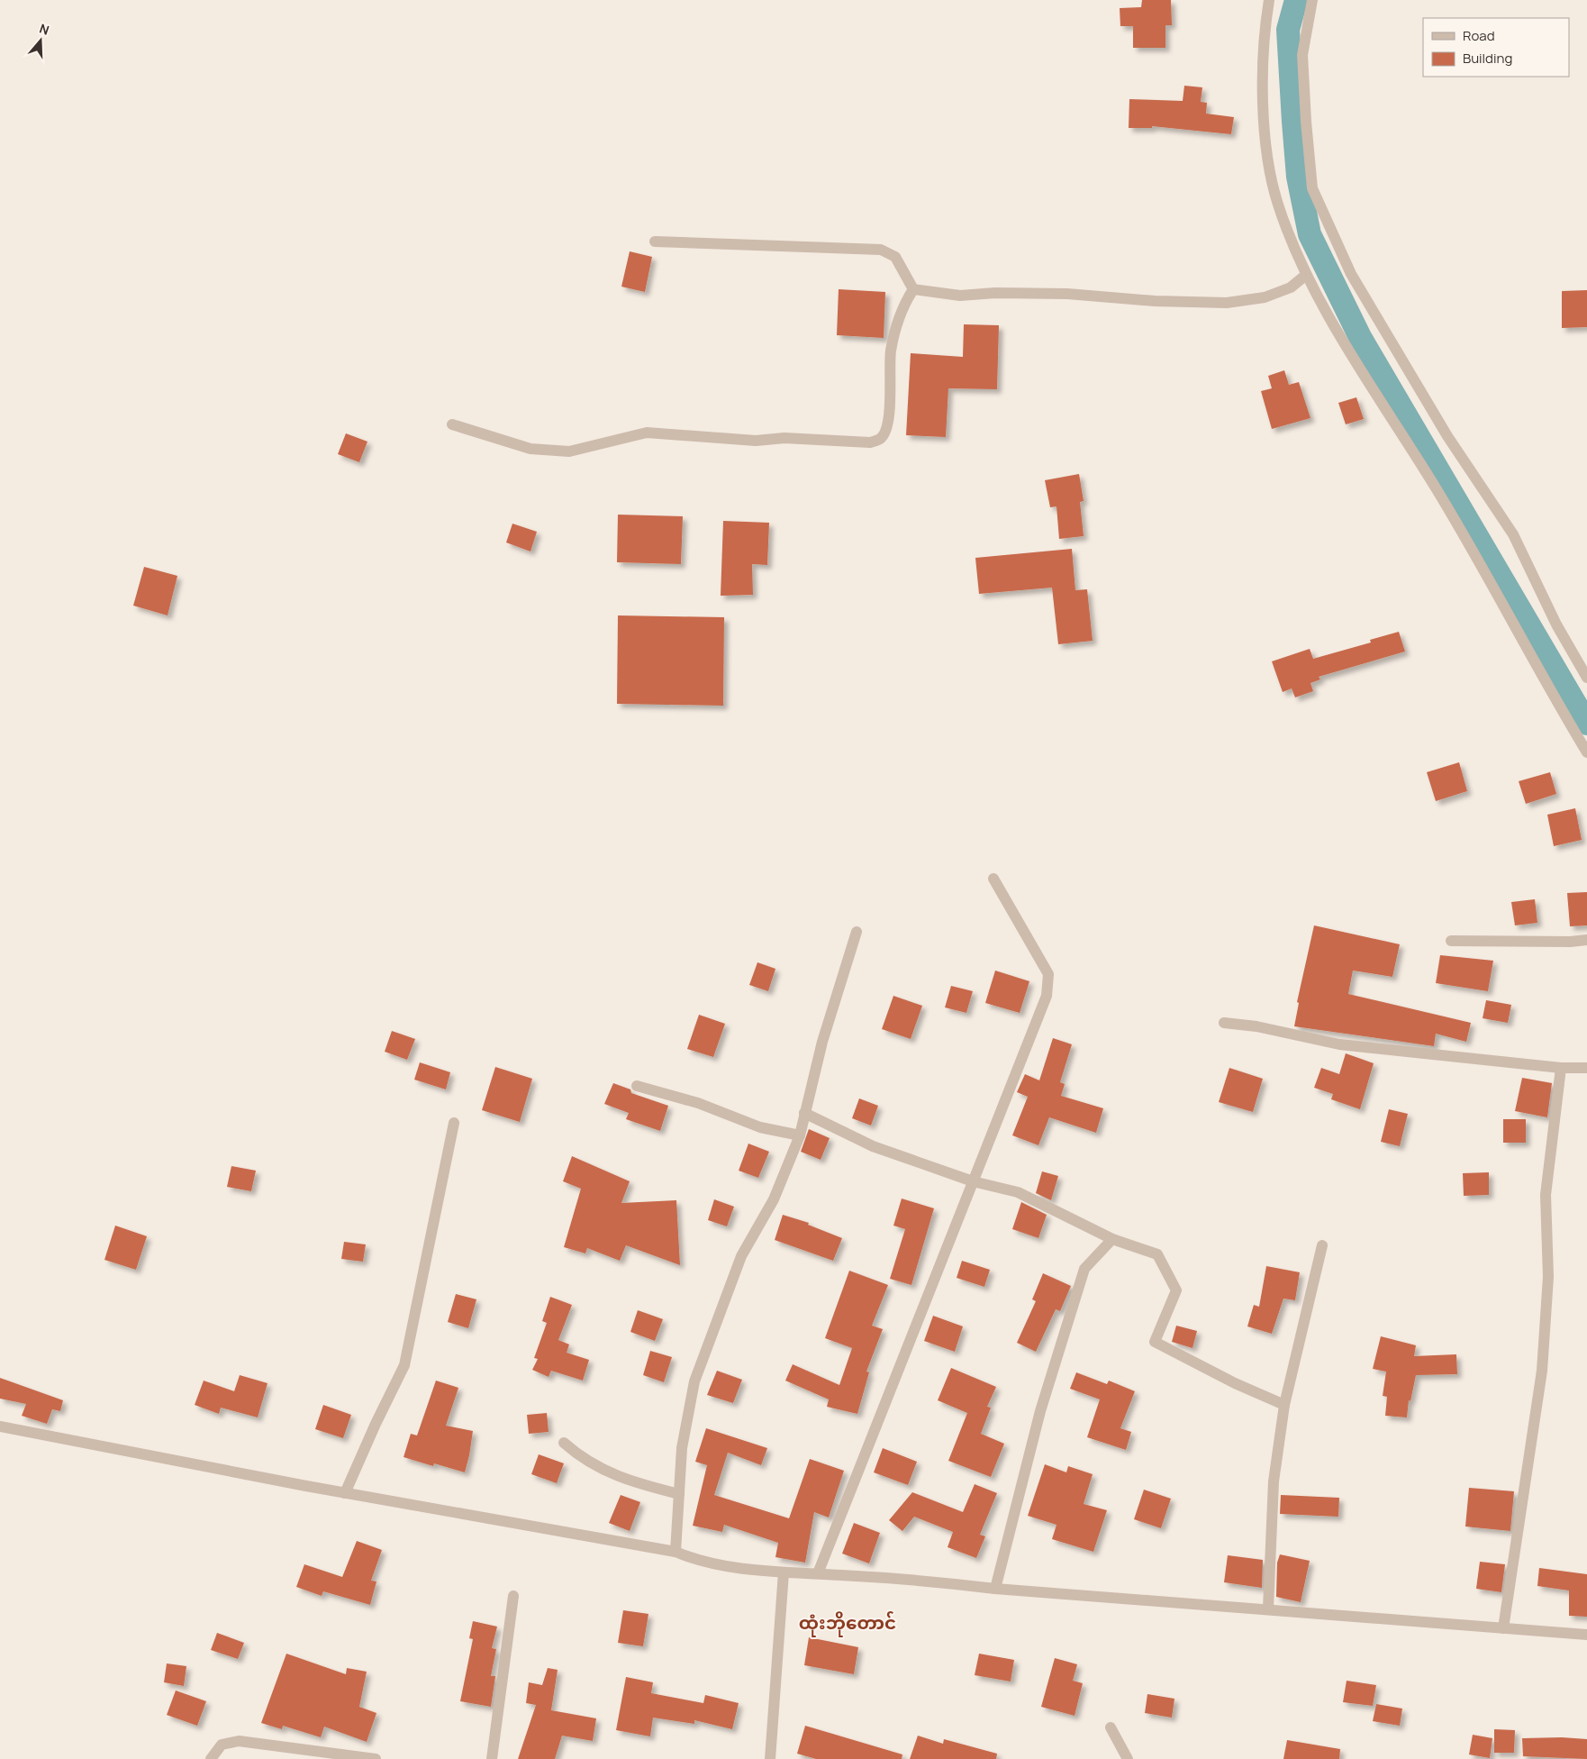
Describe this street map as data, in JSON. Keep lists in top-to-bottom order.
{
  "districts": ["ထုံးဘိုတောင်"],
  "legend": ["Road", "Building"],
  "north": "top"
}
